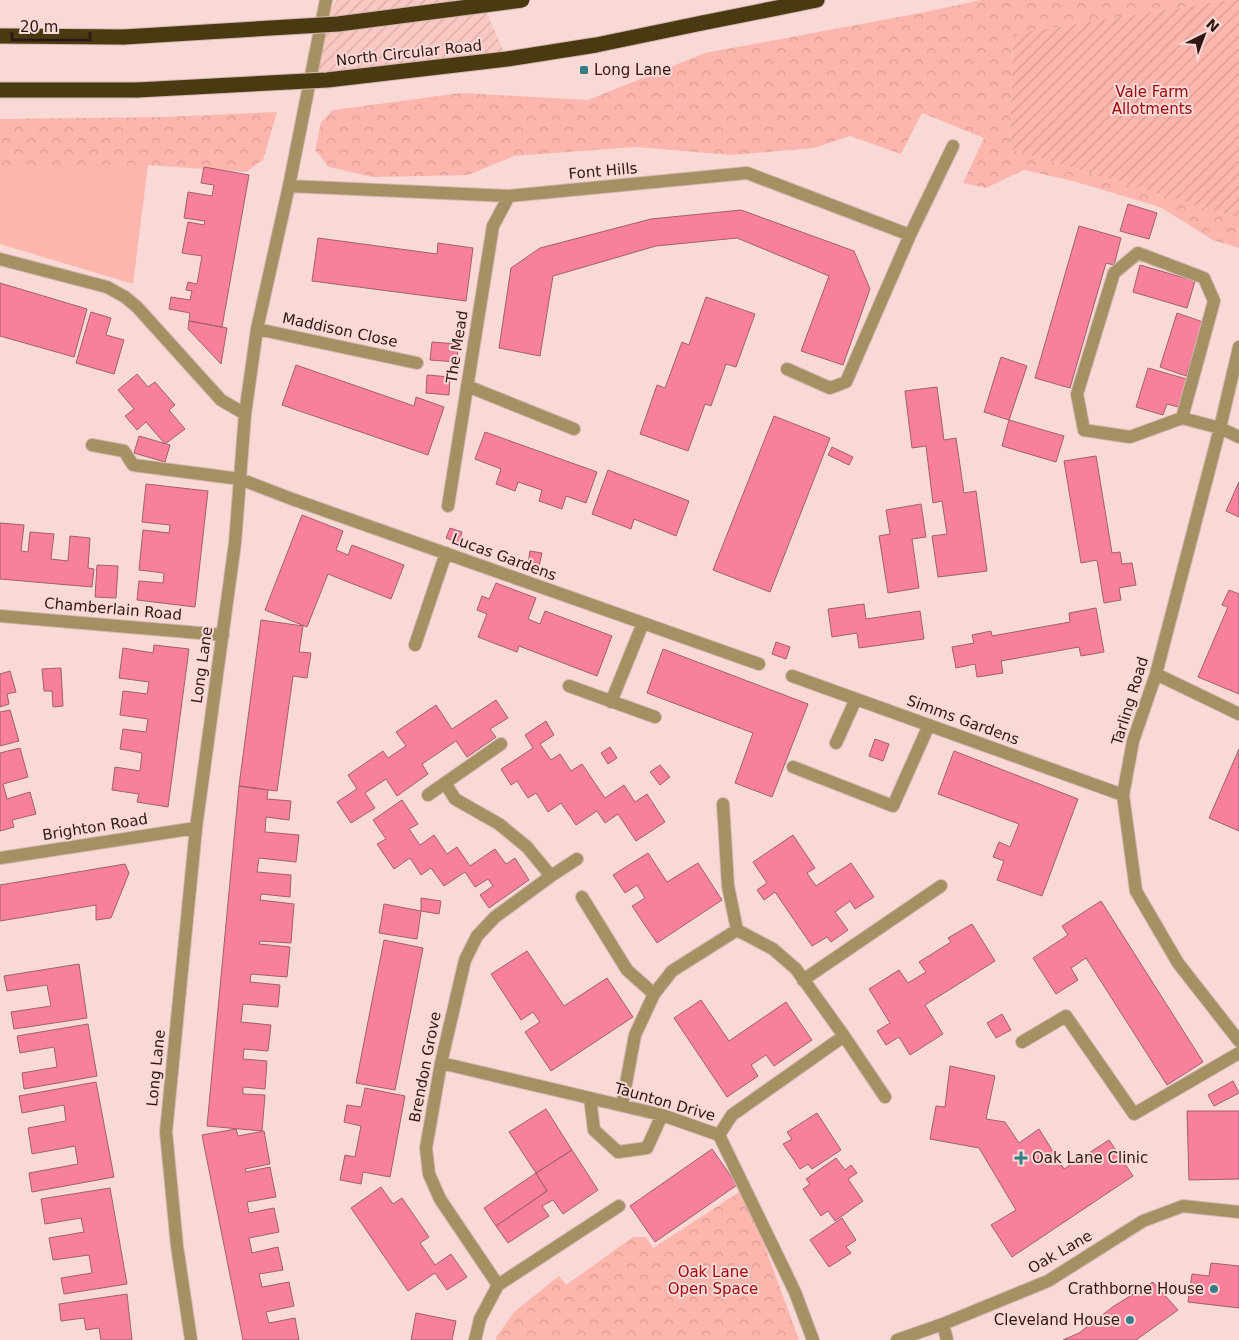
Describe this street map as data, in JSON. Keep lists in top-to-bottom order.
{
  "streets": {
    "highway": ["North Circular Road"],
    "street": [
      "Font Hills",
      "Maddison Close",
      "The Mead",
      "Lucas Gardens",
      "Chamberlain Road",
      "Long Lane",
      "Tarling Road",
      "Simms Gardens",
      "Brighton Road",
      "Brendon Grove",
      "Taunton Drive",
      "Oak Lane"
    ]
  },
  "crossings": [
    ["Font Hills", "The Mead"],
    ["Font Hills", "Long Lane"],
    ["Maddison Close", "Long Lane"],
    ["Lucas Gardens", "Long Lane"],
    ["Chamberlain Road", "Long Lane"],
    ["Long Lane", "Brighton Road"],
    ["Tarling Road", "Simms Gardens"],
    ["Brendon Grove", "Taunton Drive"]
  ],
  "parks": ["Vale Farm Allotments", "Oak Lane Open Space"],
  "places": {
    "transit": ["Long Lane"],
    "health": ["Oak Lane Clinic"],
    "other": ["Crathborne House", "Cleveland House"]
  },
  "scale_bar": "20 m",
  "north": "top right"
}
